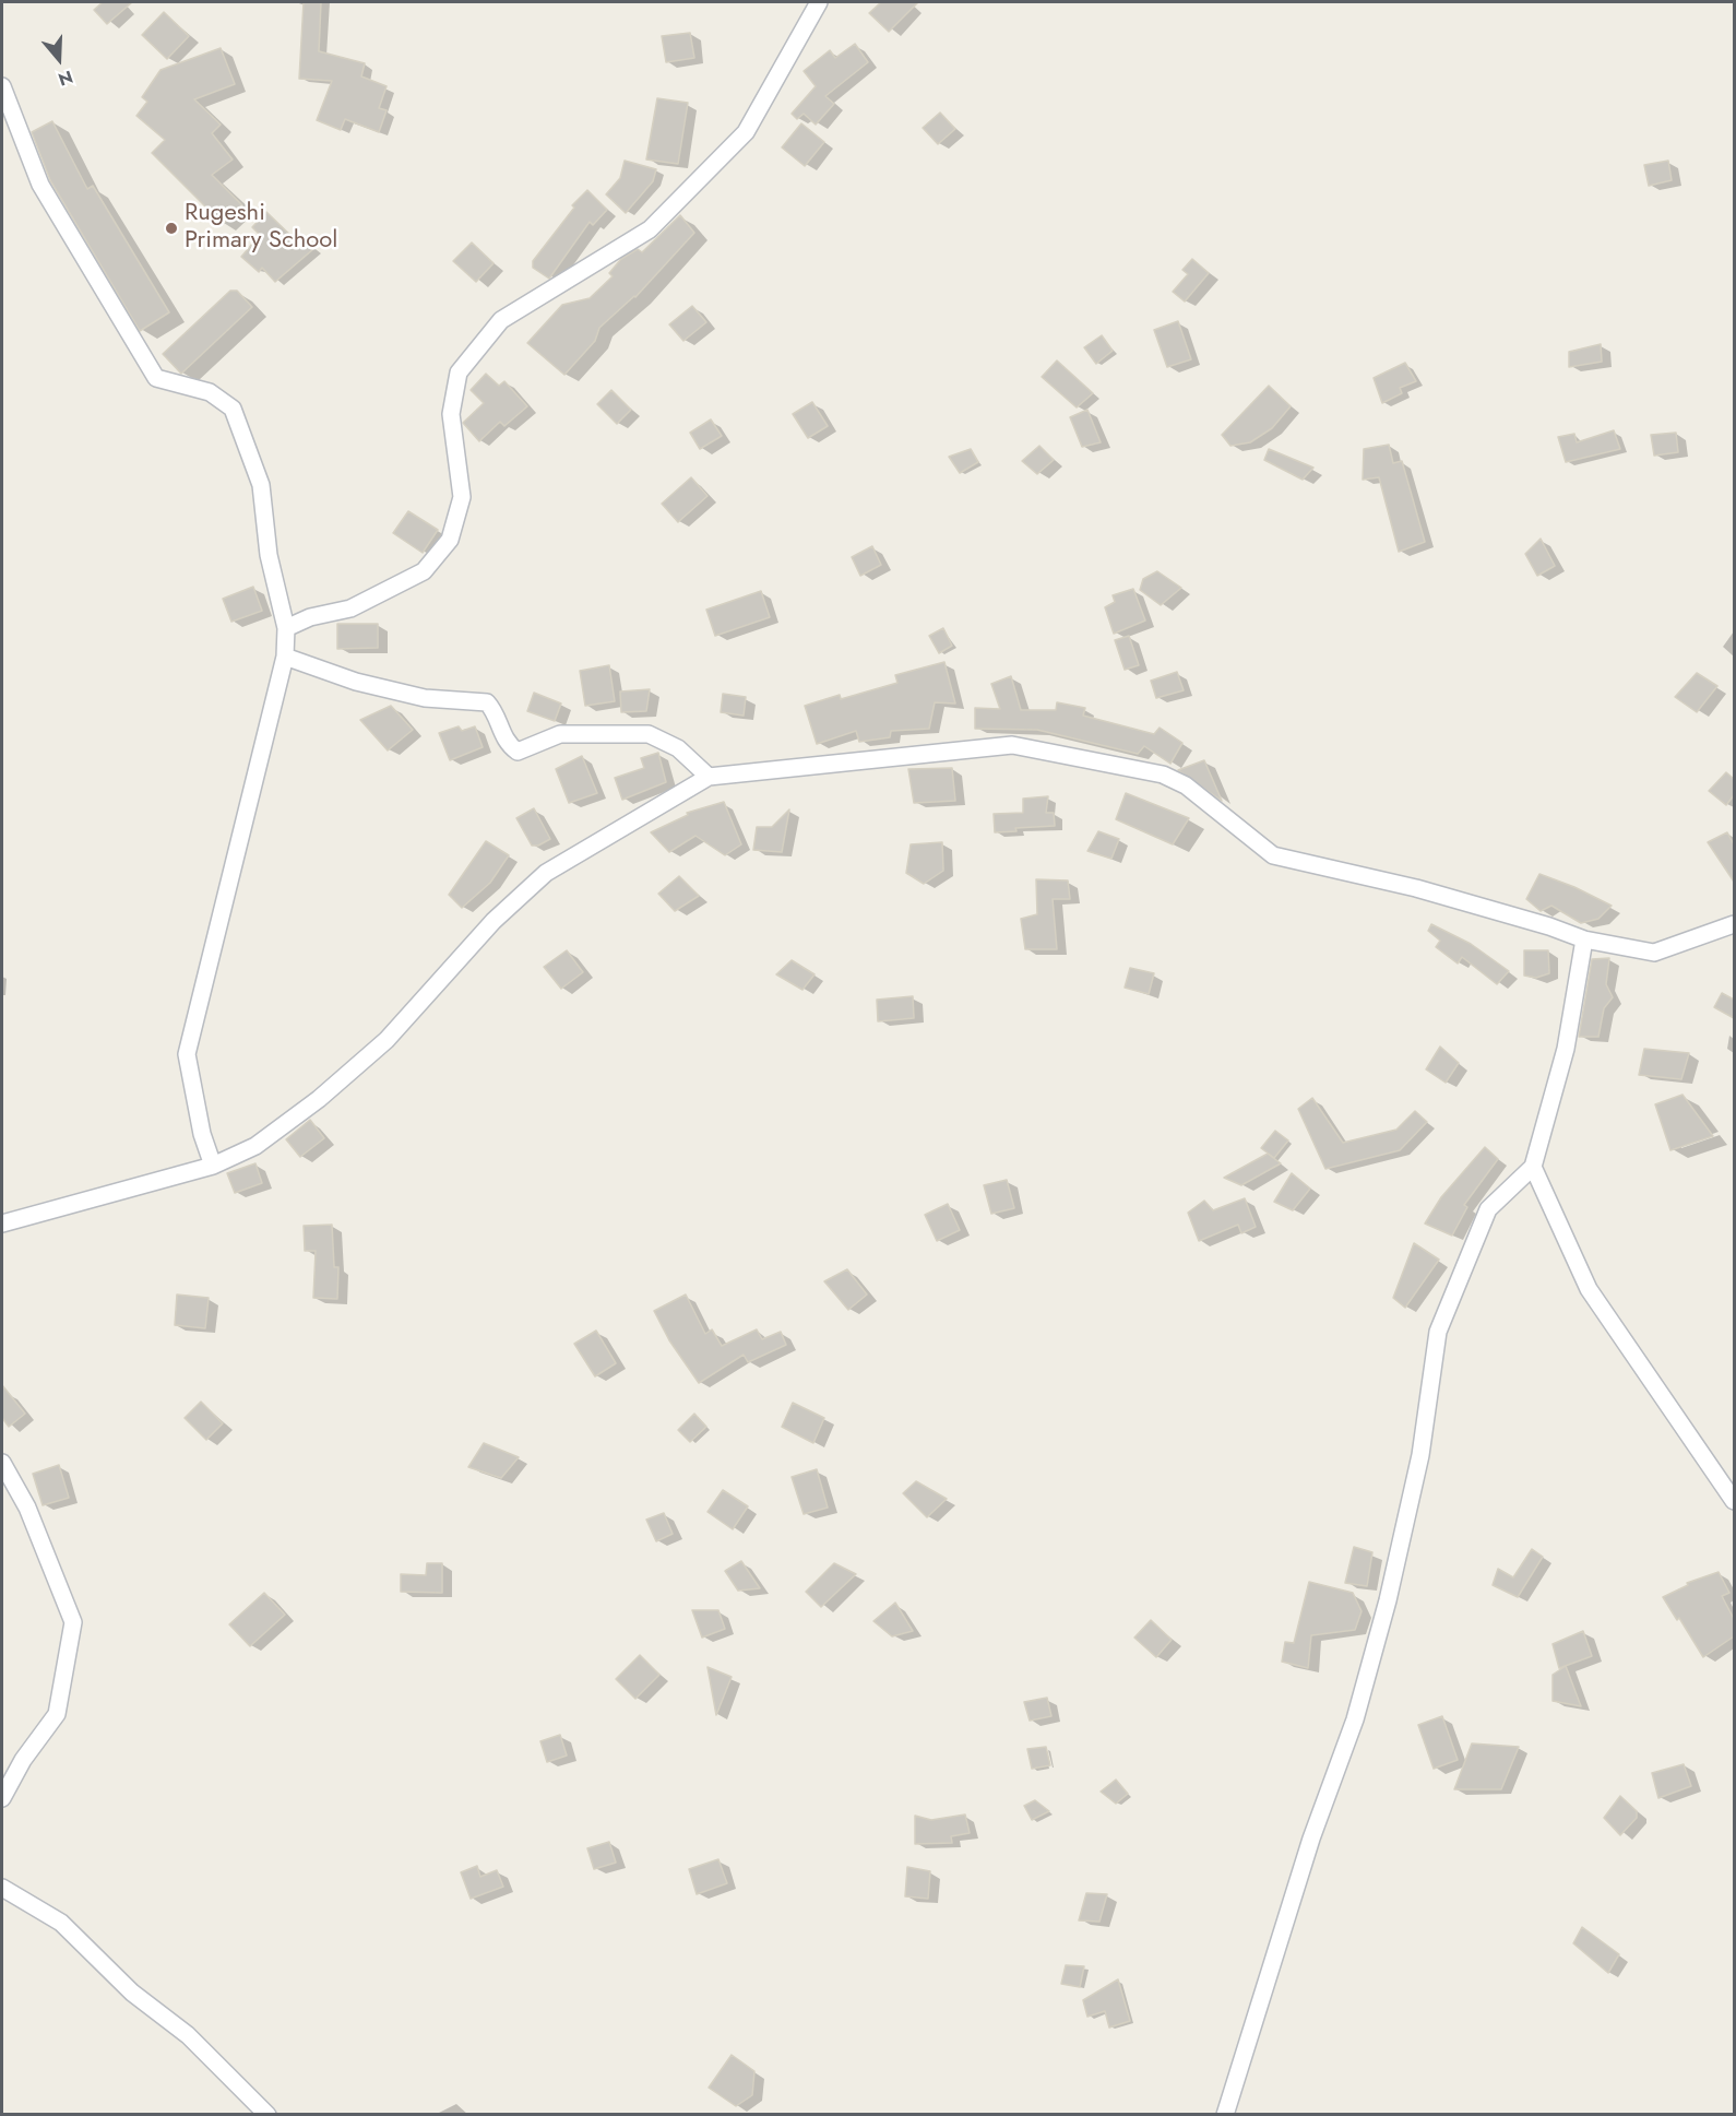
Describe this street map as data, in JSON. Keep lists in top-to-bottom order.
{
  "places": ["Rugeshi Primary School"],
  "north": "bottom"
}
